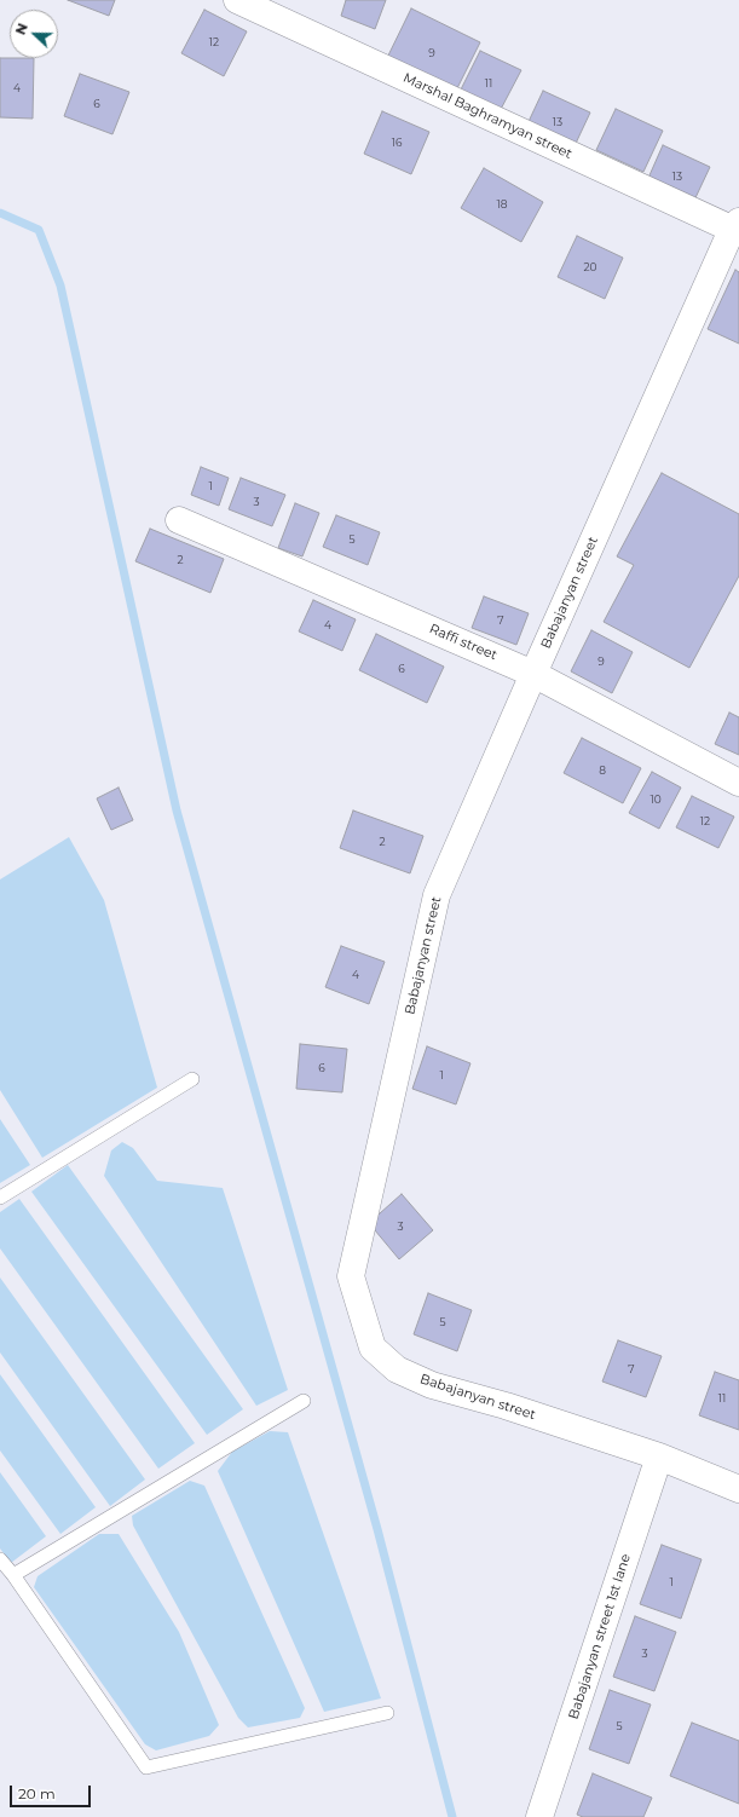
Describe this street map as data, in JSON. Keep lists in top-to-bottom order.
{
  "streets": {
    "street": [
      "Marshal Baghramyan street",
      "Babajanyan street",
      "Raffi street",
      "Babajanyan street 1st lane"
    ]
  },
  "crossings": [
    ["Marshal Baghramyan street", "Babajanyan street"],
    ["Babajanyan street", "Raffi street"],
    ["Babajanyan street", "Babajanyan street 1st lane"]
  ],
  "house_numbers": [
    "12",
    "9",
    "11",
    "4",
    "6",
    "13",
    "16",
    "13",
    "18",
    "20",
    "1",
    "3",
    "5",
    "2",
    "7",
    "4",
    "9",
    "6",
    "8",
    "10",
    "12",
    "2",
    "4",
    "6",
    "1",
    "3",
    "5",
    "7",
    "11",
    "1",
    "3",
    "5"
  ],
  "scale_bar": "20 m",
  "north": "left"
}
